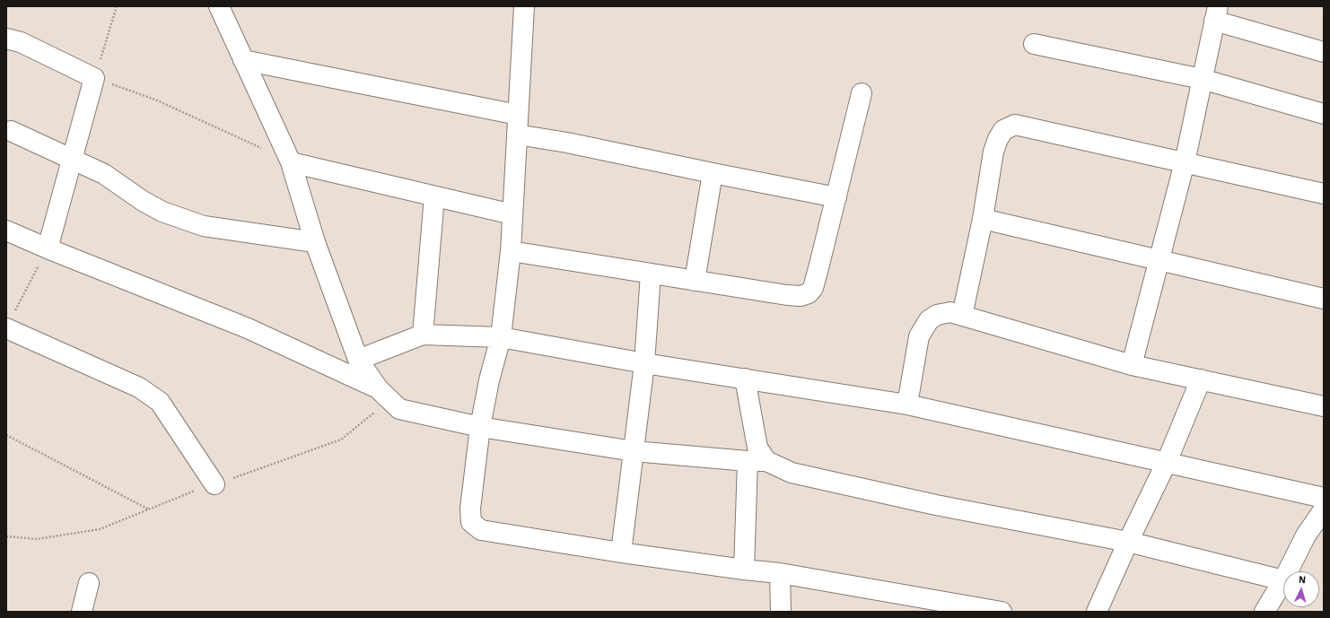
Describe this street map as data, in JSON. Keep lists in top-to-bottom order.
{
  "north": "top"
}
